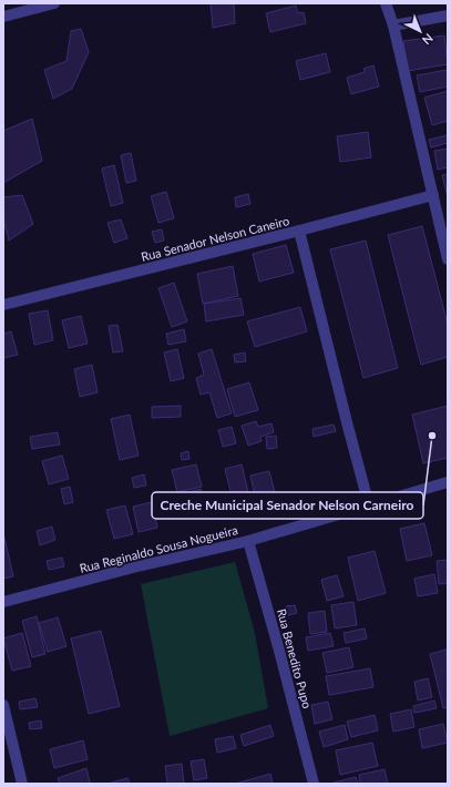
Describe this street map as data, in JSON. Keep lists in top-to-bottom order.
{
  "streets": {
    "street": ["Rua Senador Nelson Caneiro", "Rua Reginaldo Sousa Nogueira", "Rua Benedito Pupo"]
  },
  "crossings": [
    ["Rua Reginaldo Sousa Nogueira", "Rua Benedito Pupo"]
  ],
  "places": ["Creche Municipal Senador Nelson Carneiro"],
  "north": "bottom right"
}
